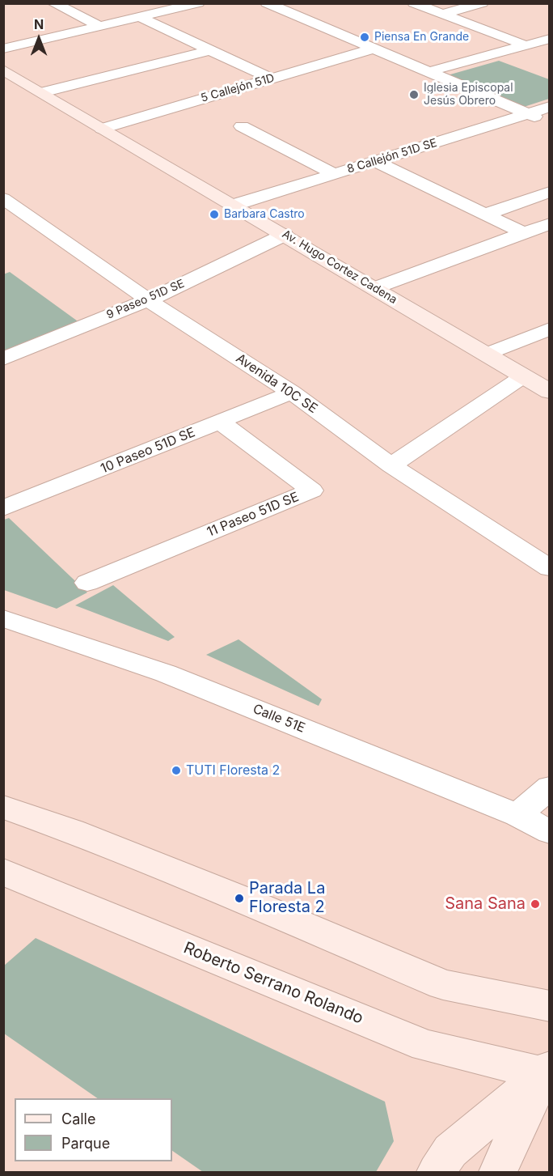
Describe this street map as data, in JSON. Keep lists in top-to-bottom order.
{
  "streets": {
    "street": [
      "5 Callejón 51D",
      "8 Callejón 51D SE",
      "Av. Hugo Cortez Cadena",
      "9 Paseo 51D SE",
      "Avenida 10C SE",
      "10 Paseo 51D SE",
      "11 Paseo 51D SE",
      "Calle 51E",
      "Roberto Serrano Rolando"
    ]
  },
  "crossings": [
    ["5 Callejón 51D", "Av. Hugo Cortez Cadena"],
    ["8 Callejón 51D SE", "Av. Hugo Cortez Cadena"],
    ["Av. Hugo Cortez Cadena", "9 Paseo 51D SE"],
    ["9 Paseo 51D SE", "Avenida 10C SE"],
    ["Avenida 10C SE", "10 Paseo 51D SE"],
    ["10 Paseo 51D SE", "11 Paseo 51D SE"]
  ],
  "places": [
    "Piensa En Grande",
    "Iglesia Episcopal Jesús Obrero",
    "Barbara Castro",
    "TUTI Floresta 2",
    "Parada La Floresta 2",
    "Sana Sana"
  ],
  "legend": ["Calle", "Parque"],
  "north": "top"
}
